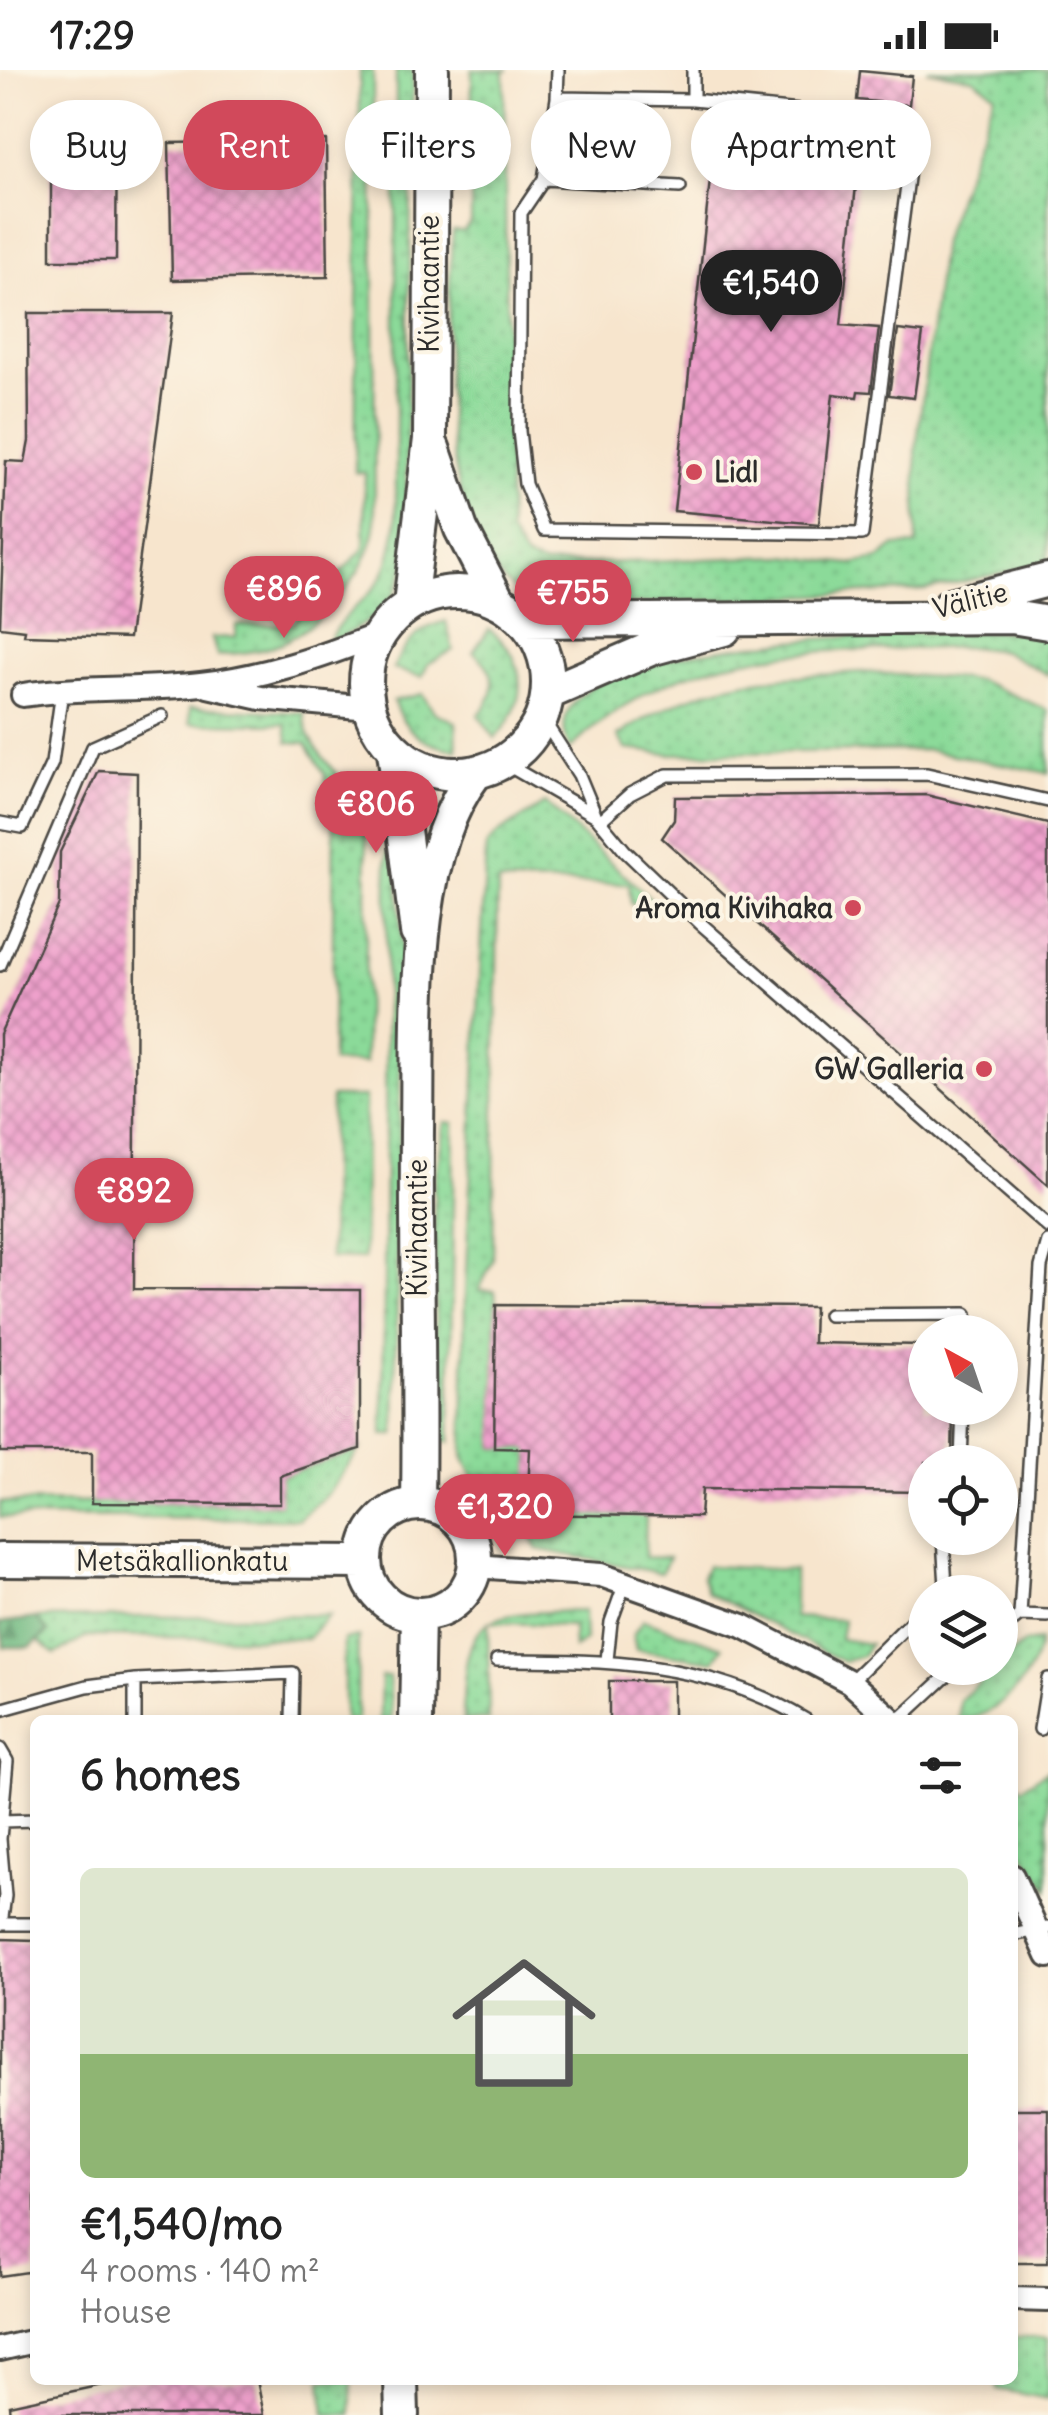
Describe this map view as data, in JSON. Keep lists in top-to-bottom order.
{
  "streets": {
    "main road": ["Kivihaantie", "Välitie", "Metsäkallionkatu"]
  },
  "crossings": [
    ["Kivihaantie", "Välitie"],
    ["Kivihaantie", "Metsäkallionkatu"]
  ],
  "places": ["Lidl", "Aroma Kivihaka", "GW Galleria"],
  "north": "top left",
  "page": {
    "status": "17:29",
    "chip": [
      "Buy",
      "Rent",
      "Filters",
      "New",
      "Apartment"
    ],
    "price": [
      "€1,540",
      "€896",
      "€755",
      "€806",
      "€892",
      "€1,320"
    ],
    "heading": "6 homes",
    "list": [
      {
        "name": "€1,540/mo",
        "note": "4 rooms · 140 m² · House"
      }
    ]
  }
}
